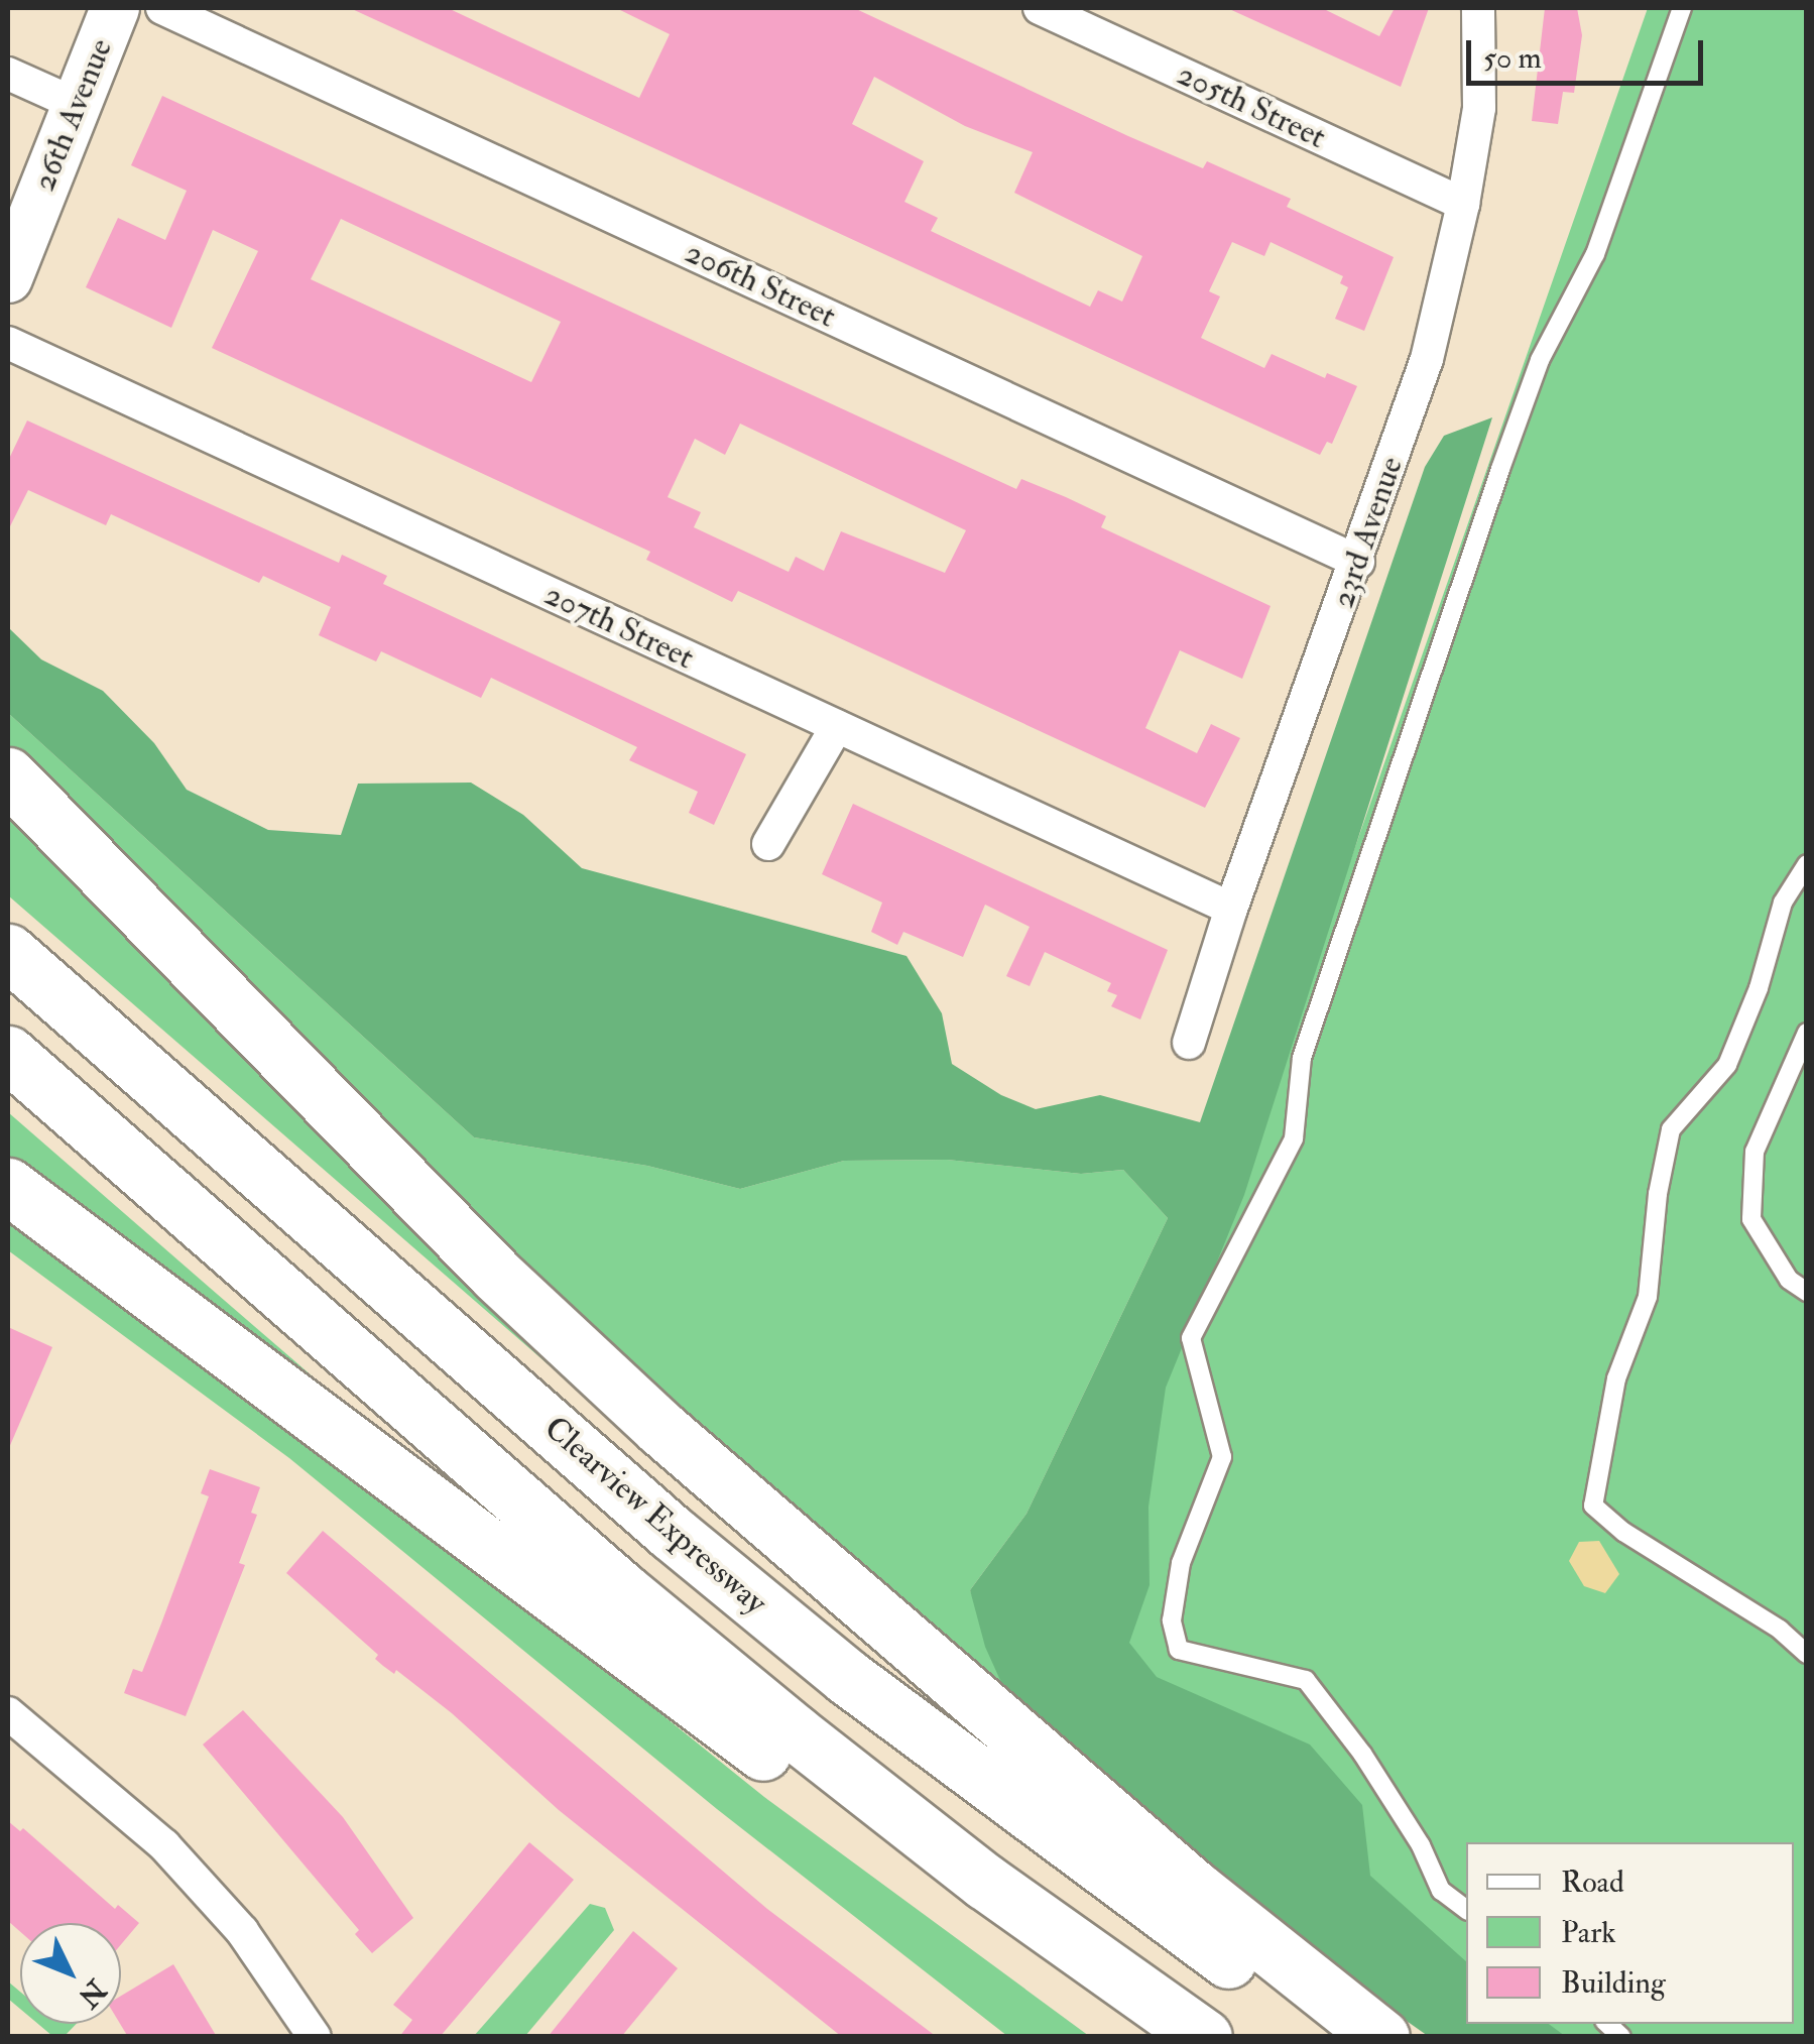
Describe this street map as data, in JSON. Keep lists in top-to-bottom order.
{
  "streets": {
    "highway": ["Clearview Expressway"],
    "street": [
      "205th Street",
      "26th Avenue",
      "206th Street",
      "23rd Avenue",
      "207th Street"
    ]
  },
  "crossings": [
    ["205th Street", "23rd Avenue"],
    ["206th Street", "23rd Avenue"],
    ["23rd Avenue", "207th Street"]
  ],
  "legend": ["Road", "Park", "Building"],
  "scale_bar": "50 m",
  "north": "bottom right"
}
